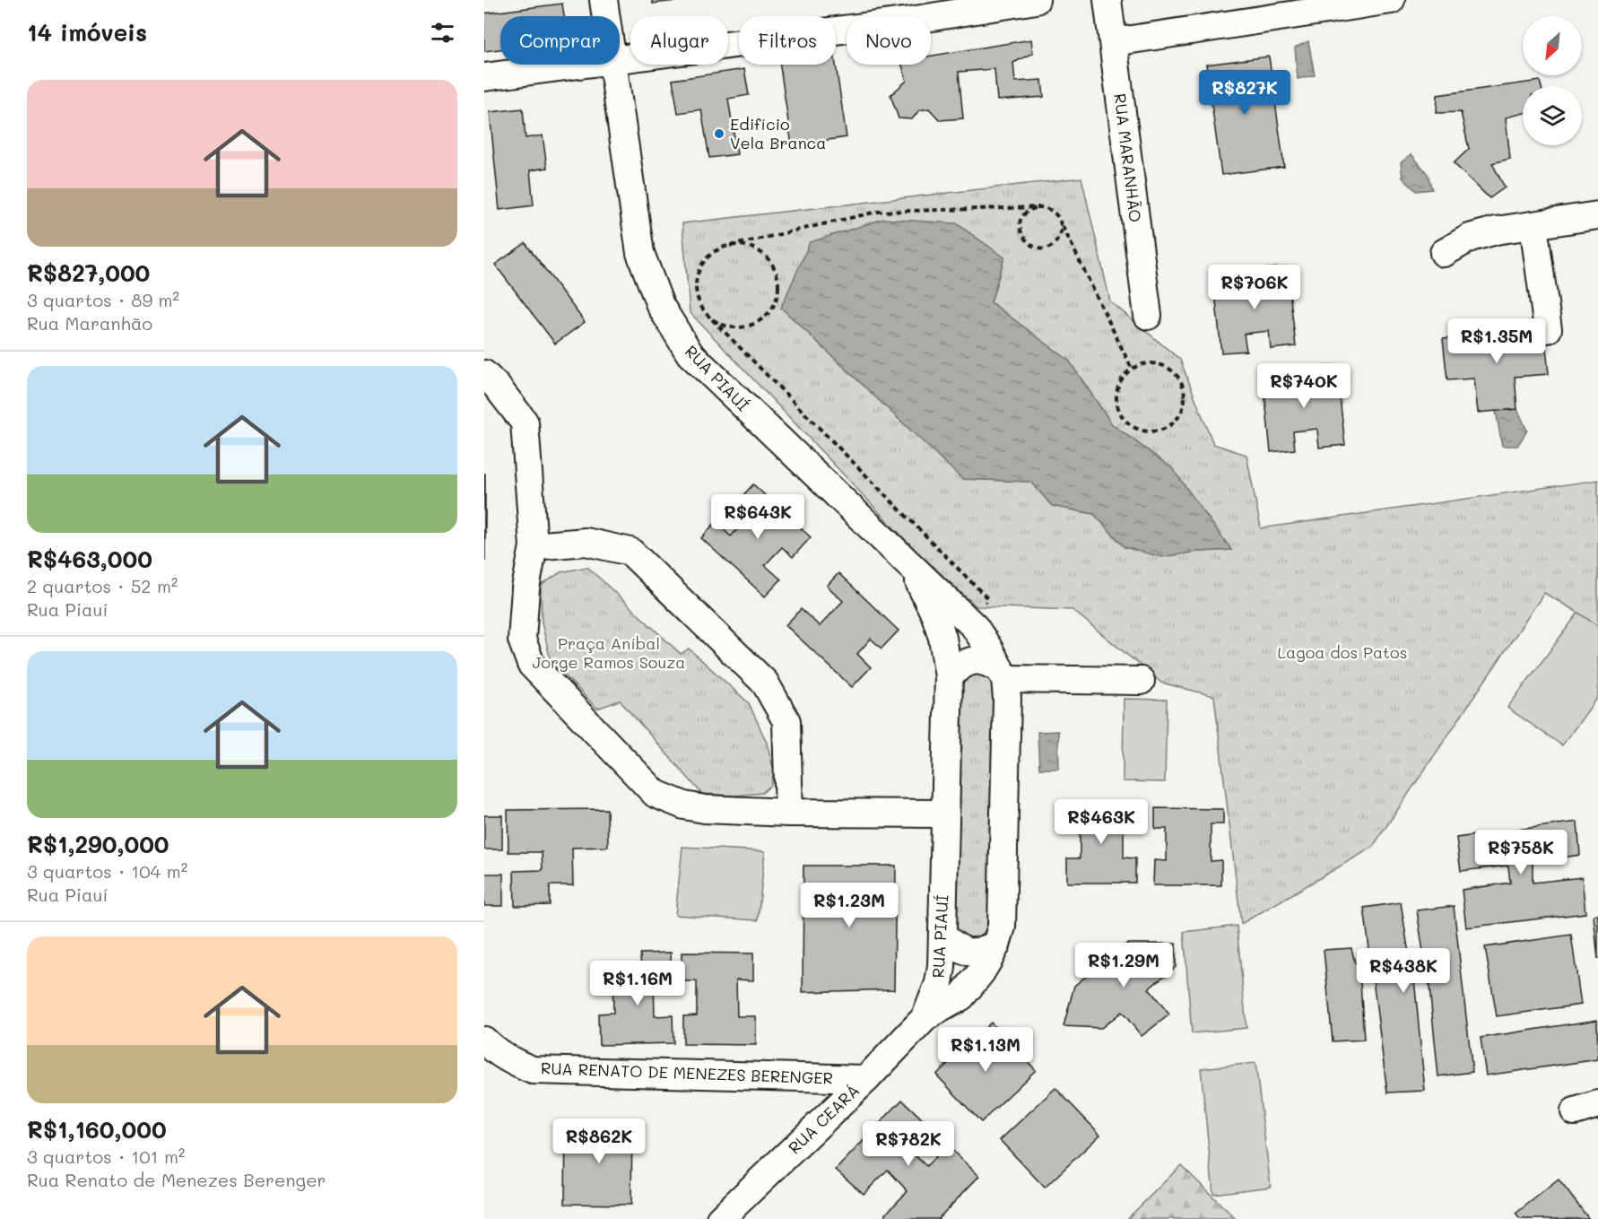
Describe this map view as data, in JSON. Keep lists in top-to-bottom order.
{
  "streets": {
    "street": [
      "RUA MARANHÃO",
      "RUA PIAUÍ",
      "RUA RENATO DE MENEZES BERENGER",
      "RUA CEARÁ"
    ]
  },
  "crossings": [
    ["RUA PIAUÍ", "RUA CEARÁ"],
    ["RUA RENATO DE MENEZES BERENGER", "RUA CEARÁ"]
  ],
  "parks": ["Praça Aníbal Jorge Ramos Souza", "Lagoa dos Patos"],
  "places": ["Edifício Vela Branca"],
  "north": "bottom left",
  "page": {
    "heading": "14 imóveis",
    "chip": [
      "Comprar",
      "Alugar",
      "Filtros",
      "Novo"
    ],
    "list": [
      {
        "name": "R$827,000",
        "note": "3 quartos · 89 m² · Rua Maranhão"
      },
      {
        "name": "R$463,000",
        "note": "2 quartos · 52 m² · Rua Piauí"
      },
      {
        "name": "R$1,290,000",
        "note": "3 quartos · 104 m² · Rua Piauí"
      },
      {
        "name": "R$1,160,000",
        "note": "3 quartos · 101 m² · Rua Renato de Menezes Berenger"
      }
    ],
    "price": [
      "R$827K",
      "R$706K",
      "R$1.35M",
      "R$740K",
      "R$643K",
      "R$463K",
      "R$758K",
      "R$1.23M",
      "R$1.29M",
      "R$438K",
      "R$1.16M",
      "R$1.13M",
      "R$862K",
      "R$782K"
    ]
  }
}
